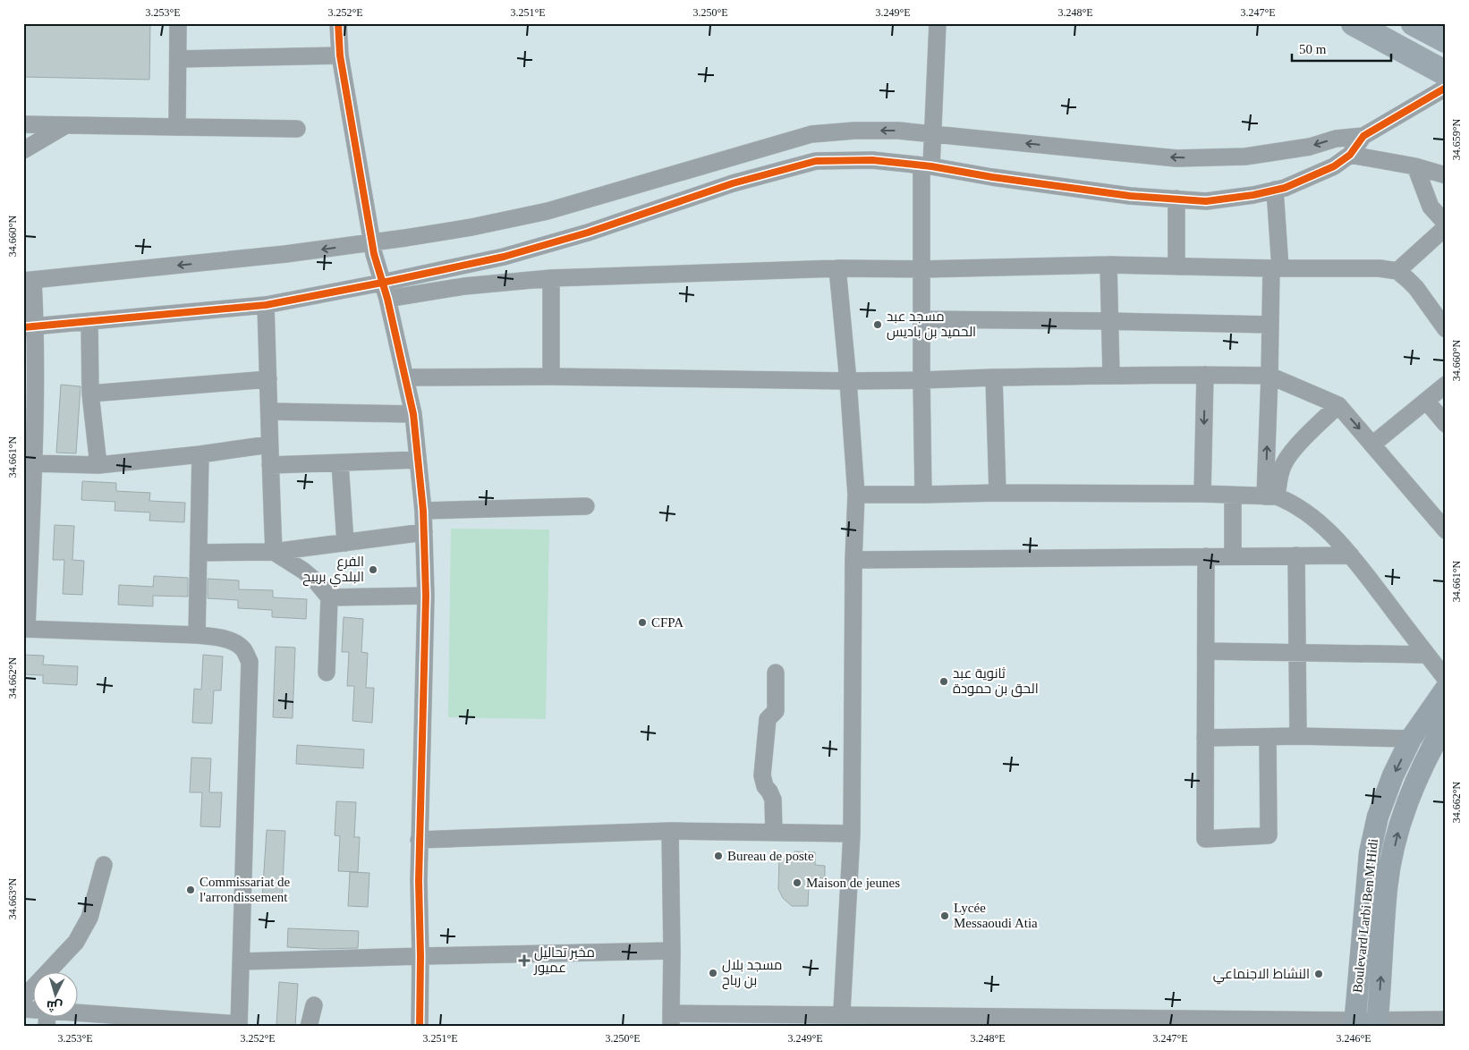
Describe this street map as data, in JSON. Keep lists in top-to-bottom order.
{
  "streets": {
    "main road": ["Boulevard Larbi Ben M'Hidi"]
  },
  "places": {
    "other": [
      "مسجد عبد الحميد بن باديس",
      "الفرع البلدي بربيح",
      "CFPA",
      "ثانوية عبد الحق بن حمودة",
      "Bureau de poste",
      "Maison de jeunes",
      "Commissariat de l'arrondissement",
      "Lycée Messaoudi Atia",
      "مسجد بلال بن رباح",
      "النشاط الاجنماعي"
    ],
    "health": ["مخبر تحاليل عميور"]
  },
  "scale_bar": "50 m",
  "north": "bottom",
  "coordinates": [
    "3.253°E",
    "3.252°E",
    "3.251°E",
    "3.250°E",
    "3.249°E",
    "3.248°E",
    "3.247°E",
    "34.659°N",
    "34.660°N",
    "34.661°N",
    "34.662°N",
    "34.663°N",
    "3.246°E"
  ]
}
